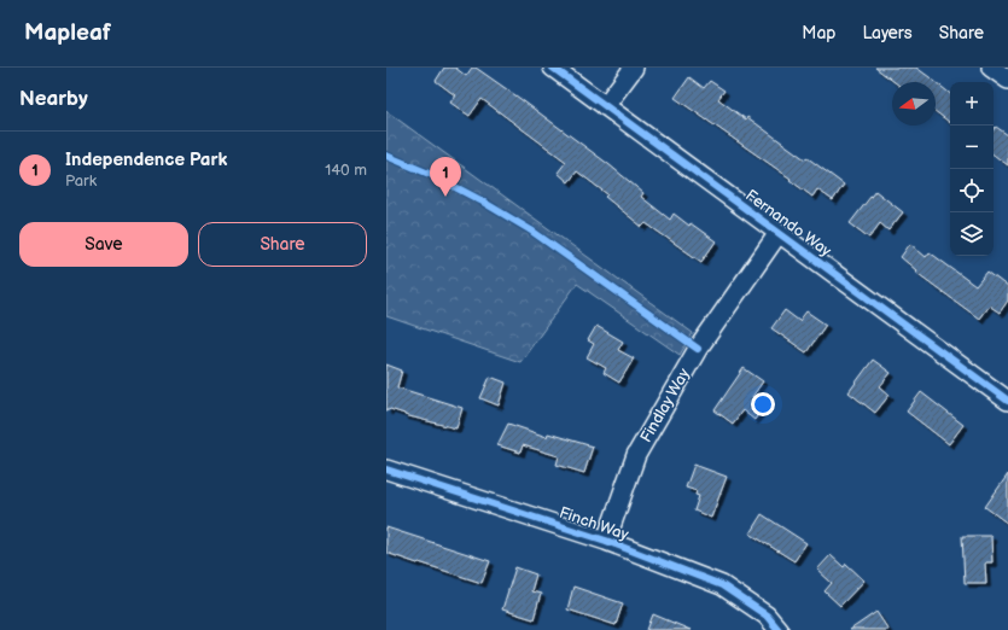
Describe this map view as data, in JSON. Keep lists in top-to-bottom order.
{
  "streets": {
    "street": ["Fernando Way", "Findlay Way", "Finch Way"]
  },
  "crossings": [
    ["Fernando Way", "Findlay Way"],
    ["Findlay Way", "Finch Way"]
  ],
  "north": "left",
  "page": {
    "header": "Mapleaf",
    "nav": ["Map", "Layers", "Share"],
    "heading": "Nearby",
    "map_buttons": ["+", "−"],
    "list": [
      {
        "mark": "1",
        "name": "Independence Park",
        "note": "Park",
        "value": "140 m"
      }
    ],
    "pins": "1",
    "buttons": ["Save", "Share"]
  }
}
